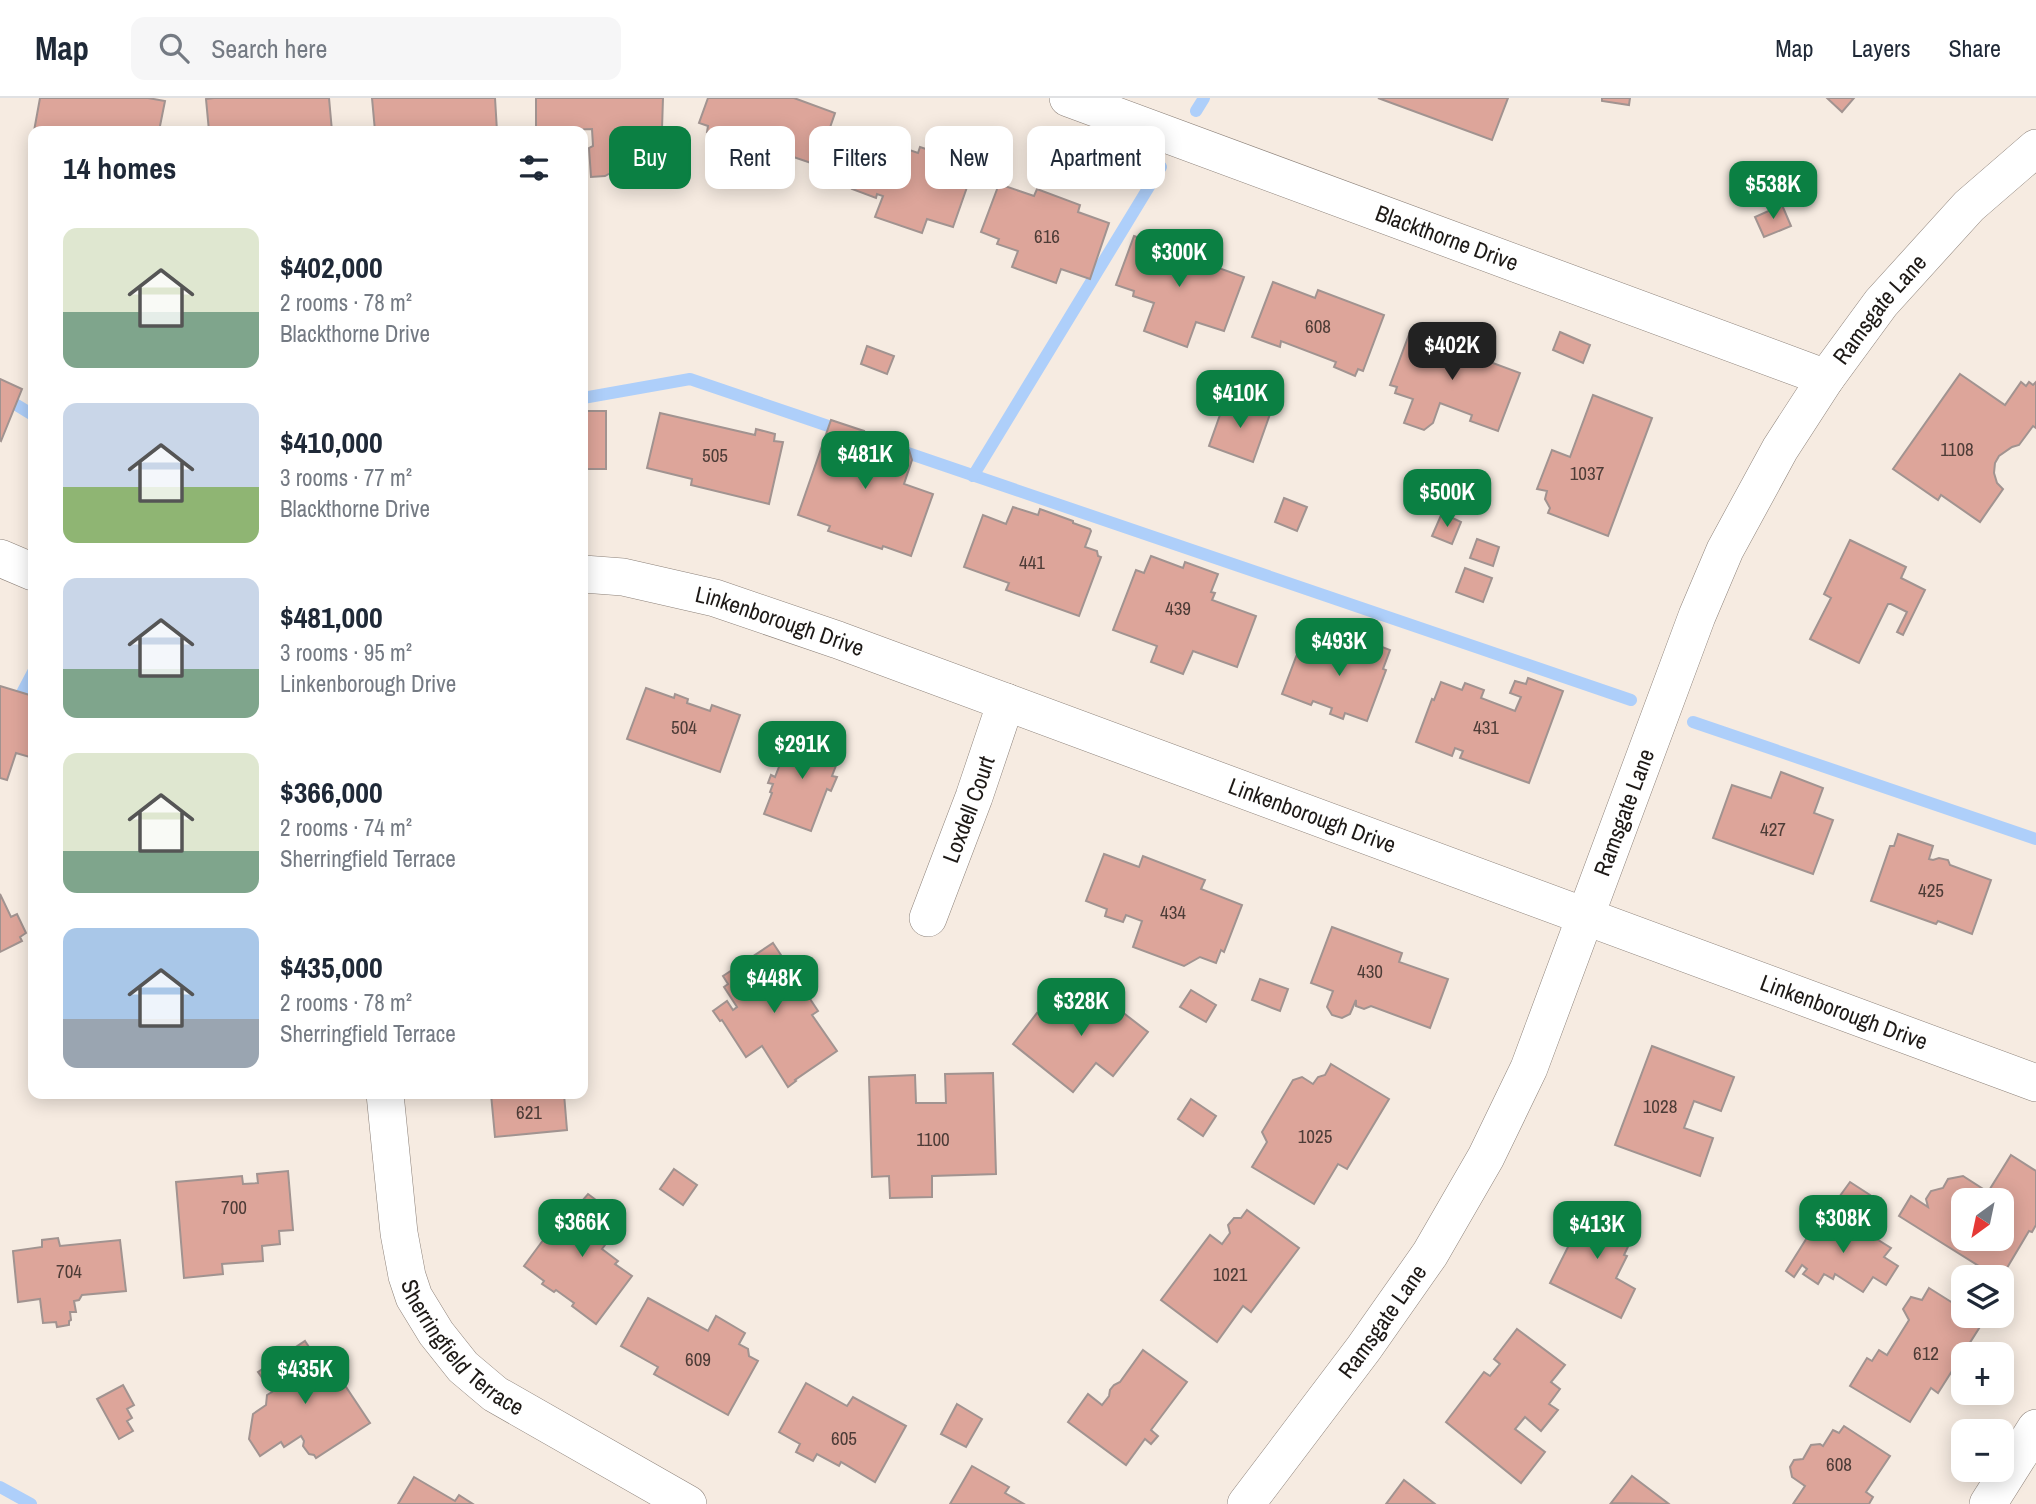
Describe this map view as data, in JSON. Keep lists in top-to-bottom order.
{
  "streets": {
    "street": [
      "Blackthorne Drive",
      "Ramsgate Lane",
      "Linkenborough Drive",
      "Loxdell Court",
      "Sherringfield Terrace"
    ]
  },
  "crossings": [
    ["Blackthorne Drive", "Ramsgate Lane"],
    ["Ramsgate Lane", "Linkenborough Drive"],
    ["Linkenborough Drive", "Loxdell Court"]
  ],
  "house_numbers": [
    "616",
    "608",
    "1108",
    "505",
    "1037",
    "441",
    "439",
    "504",
    "431",
    "427",
    "425",
    "434",
    "430",
    "1028",
    "621",
    "1025",
    "1100",
    "700",
    "704",
    "1021",
    "612",
    "609",
    "605",
    "608"
  ],
  "north": "bottom left",
  "page": {
    "header": "Map",
    "search": "Search here",
    "nav": ["Map", "Layers", "Share"],
    "chip": [
      "Buy",
      "Rent",
      "Filters",
      "New",
      "Apartment"
    ],
    "heading": "14 homes",
    "price": [
      "$538K",
      "$300K",
      "$402K",
      "$410K",
      "$481K",
      "$500K",
      "$493K",
      "$291K",
      "$448K",
      "$328K",
      "$308K",
      "$366K",
      "$413K",
      "$435K"
    ],
    "list": [
      {
        "name": "$402,000",
        "note": "2 rooms · 78 m² · Blackthorne Drive"
      },
      {
        "name": "$410,000",
        "note": "3 rooms · 77 m² · Blackthorne Drive"
      },
      {
        "name": "$481,000",
        "note": "3 rooms · 95 m² · Linkenborough Drive"
      },
      {
        "name": "$366,000",
        "note": "2 rooms · 74 m² · Sherringfield Terrace"
      },
      {
        "name": "$435,000",
        "note": "2 rooms · 78 m² · Sherringfield Terrace"
      }
    ],
    "map_buttons": ["+", "−"]
  }
}
